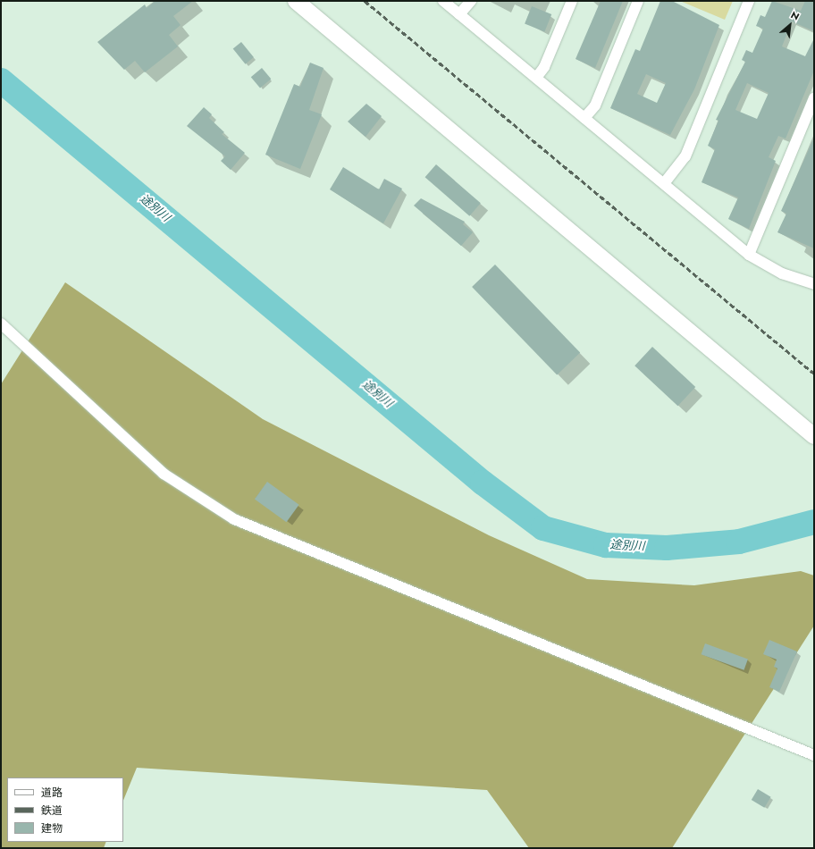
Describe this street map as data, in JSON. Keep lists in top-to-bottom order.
{
  "water": ["途別川"],
  "legend": ["道路", "鉄道", "建物"],
  "north": "top right"
}
